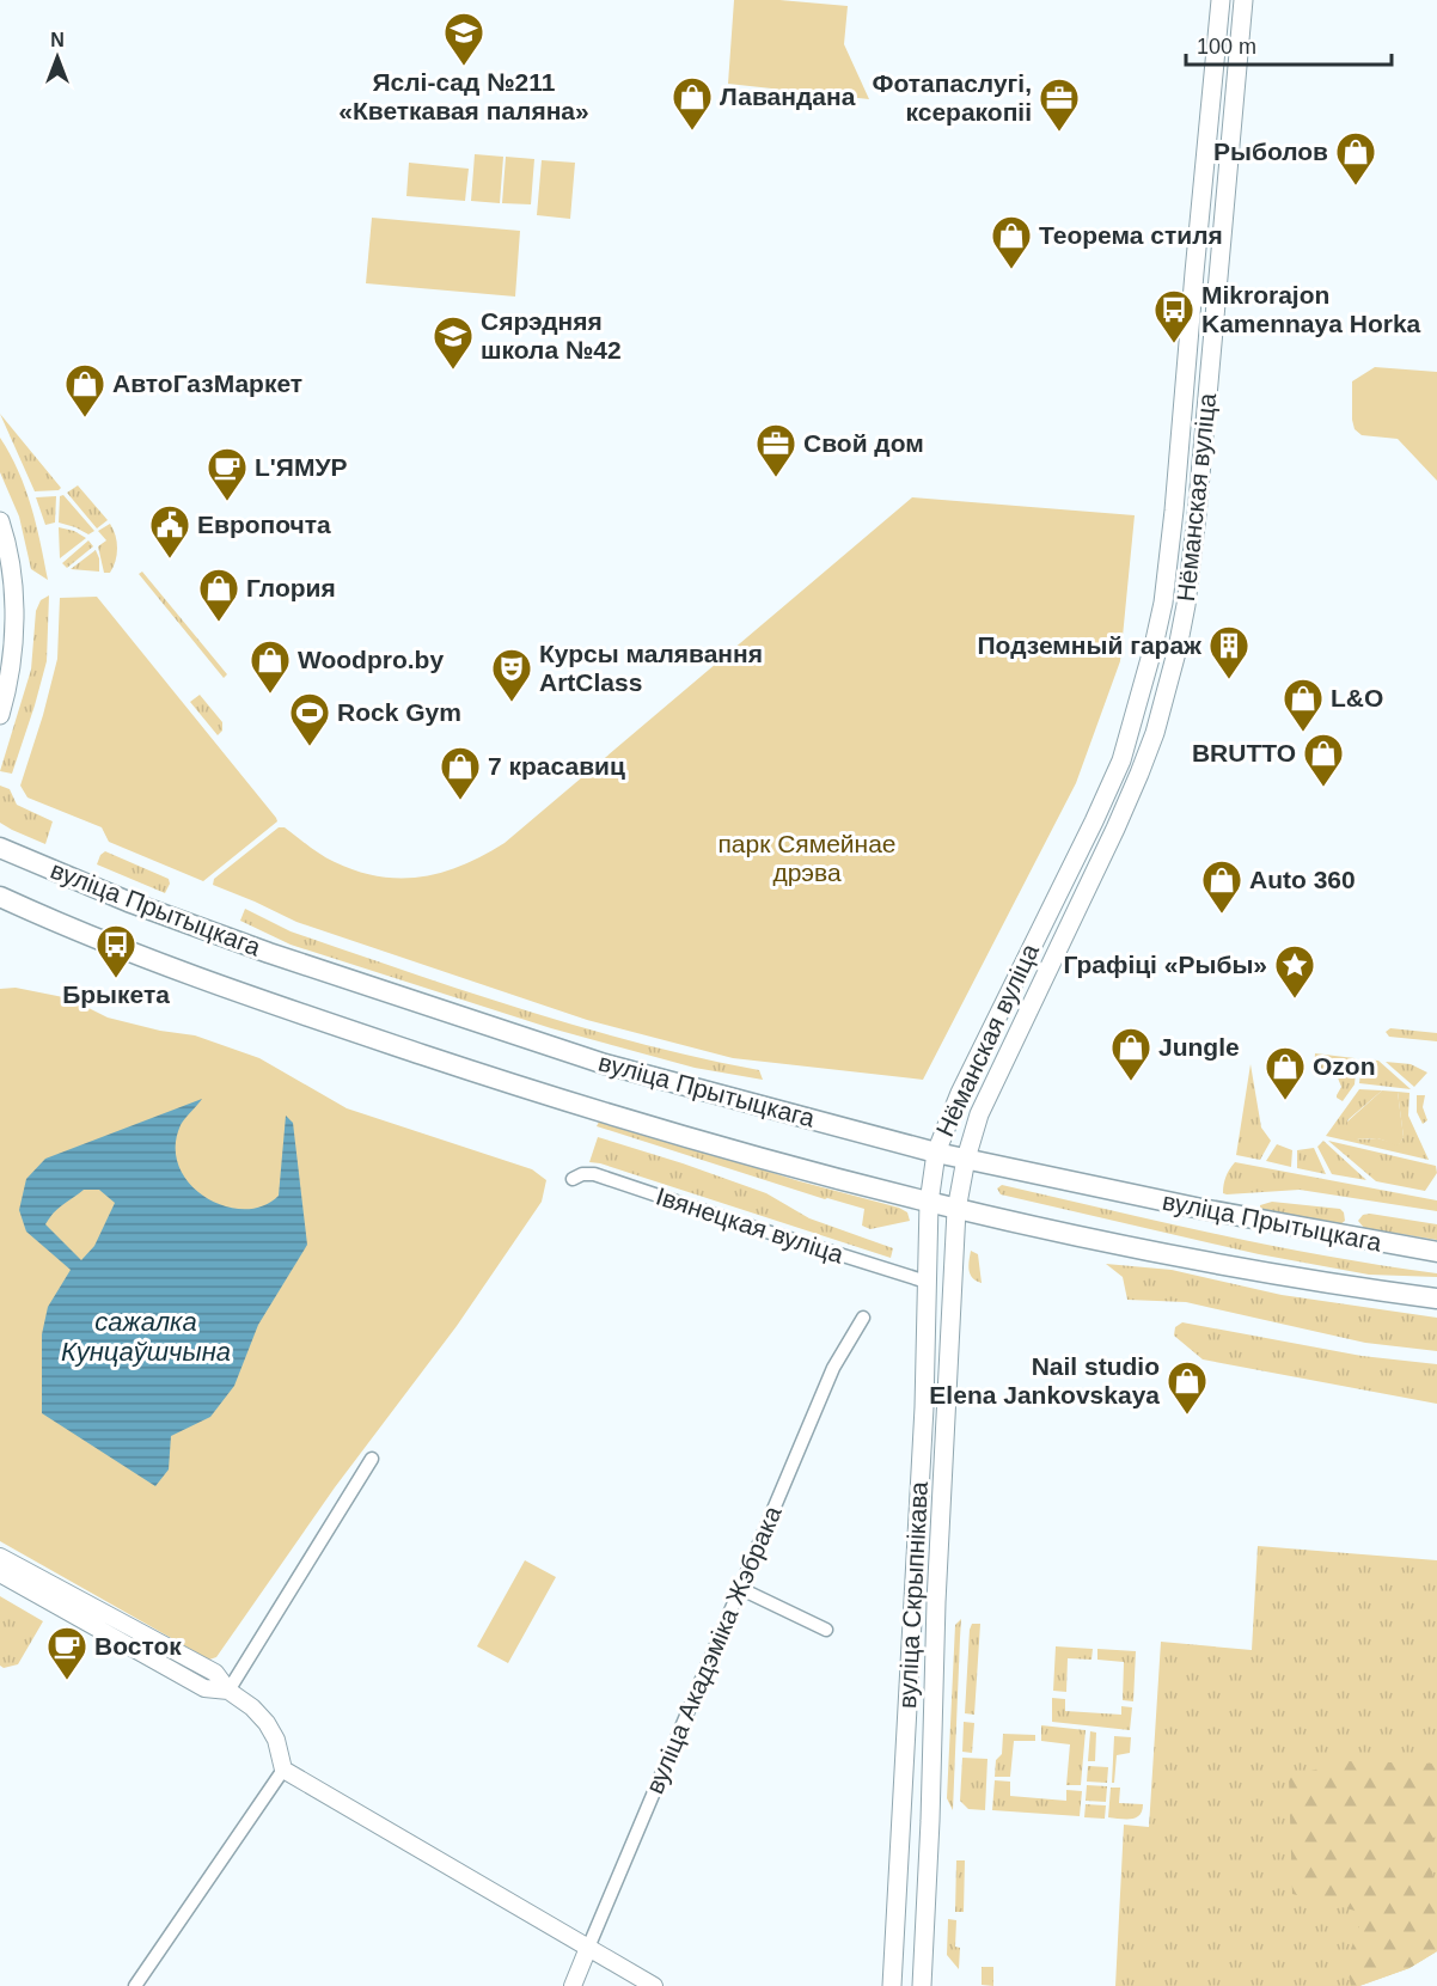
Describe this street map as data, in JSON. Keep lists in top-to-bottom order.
{
  "streets": {
    "main road": ["Нёманская вуліца", "вуліца Прытыцкага", "вуліца Скрыпнікава"],
    "street": ["Івянецкая вуліца", "вуліца Акадэміка Жэбрака"]
  },
  "crossings": [
    ["Нёманская вуліца", "вуліца Прытыцкага"],
    ["Нёманская вуліца", "вуліца Скрыпнікава"],
    ["вуліца Прытыцкага", "вуліца Скрыпнікава"],
    ["Івянецкая вуліца", "вуліца Скрыпнікава"]
  ],
  "water": ["сажалка Кунцаўшчына"],
  "parks": ["парк Сямейнае дрэва"],
  "places": {
    "school or university": ["Яслі-сад №211 «Кветкавая паляна»", "Сярэдняя школа №42"],
    "shop": [
      "Лавандана",
      "Рыболов",
      "Теорема стиля",
      "АвтоГазМаркет",
      "Глория",
      "Woodpro.by",
      "L&O",
      "BRUTTO",
      "7 красавиц",
      "Auto 360",
      "Jungle",
      "Ozon",
      "Nail studio Elena Jankovskaya"
    ],
    "office": ["Фотапаслугі, ксеракопіі", "Свой дом"],
    "bus stop": ["Mikrorajon Kamennaya Horka", "Брыкета"],
    "cafe": ["L'ЯМУР", "Восток"],
    "public building": ["Европочта"],
    "building": ["Подземный гараж"],
    "theatre": ["Курсы малявання ArtClass"],
    "sports": ["Rock Gym"],
    "place": ["Графіці «Рыбы»"]
  },
  "scale_bar": "100 m",
  "north": "top"
}
